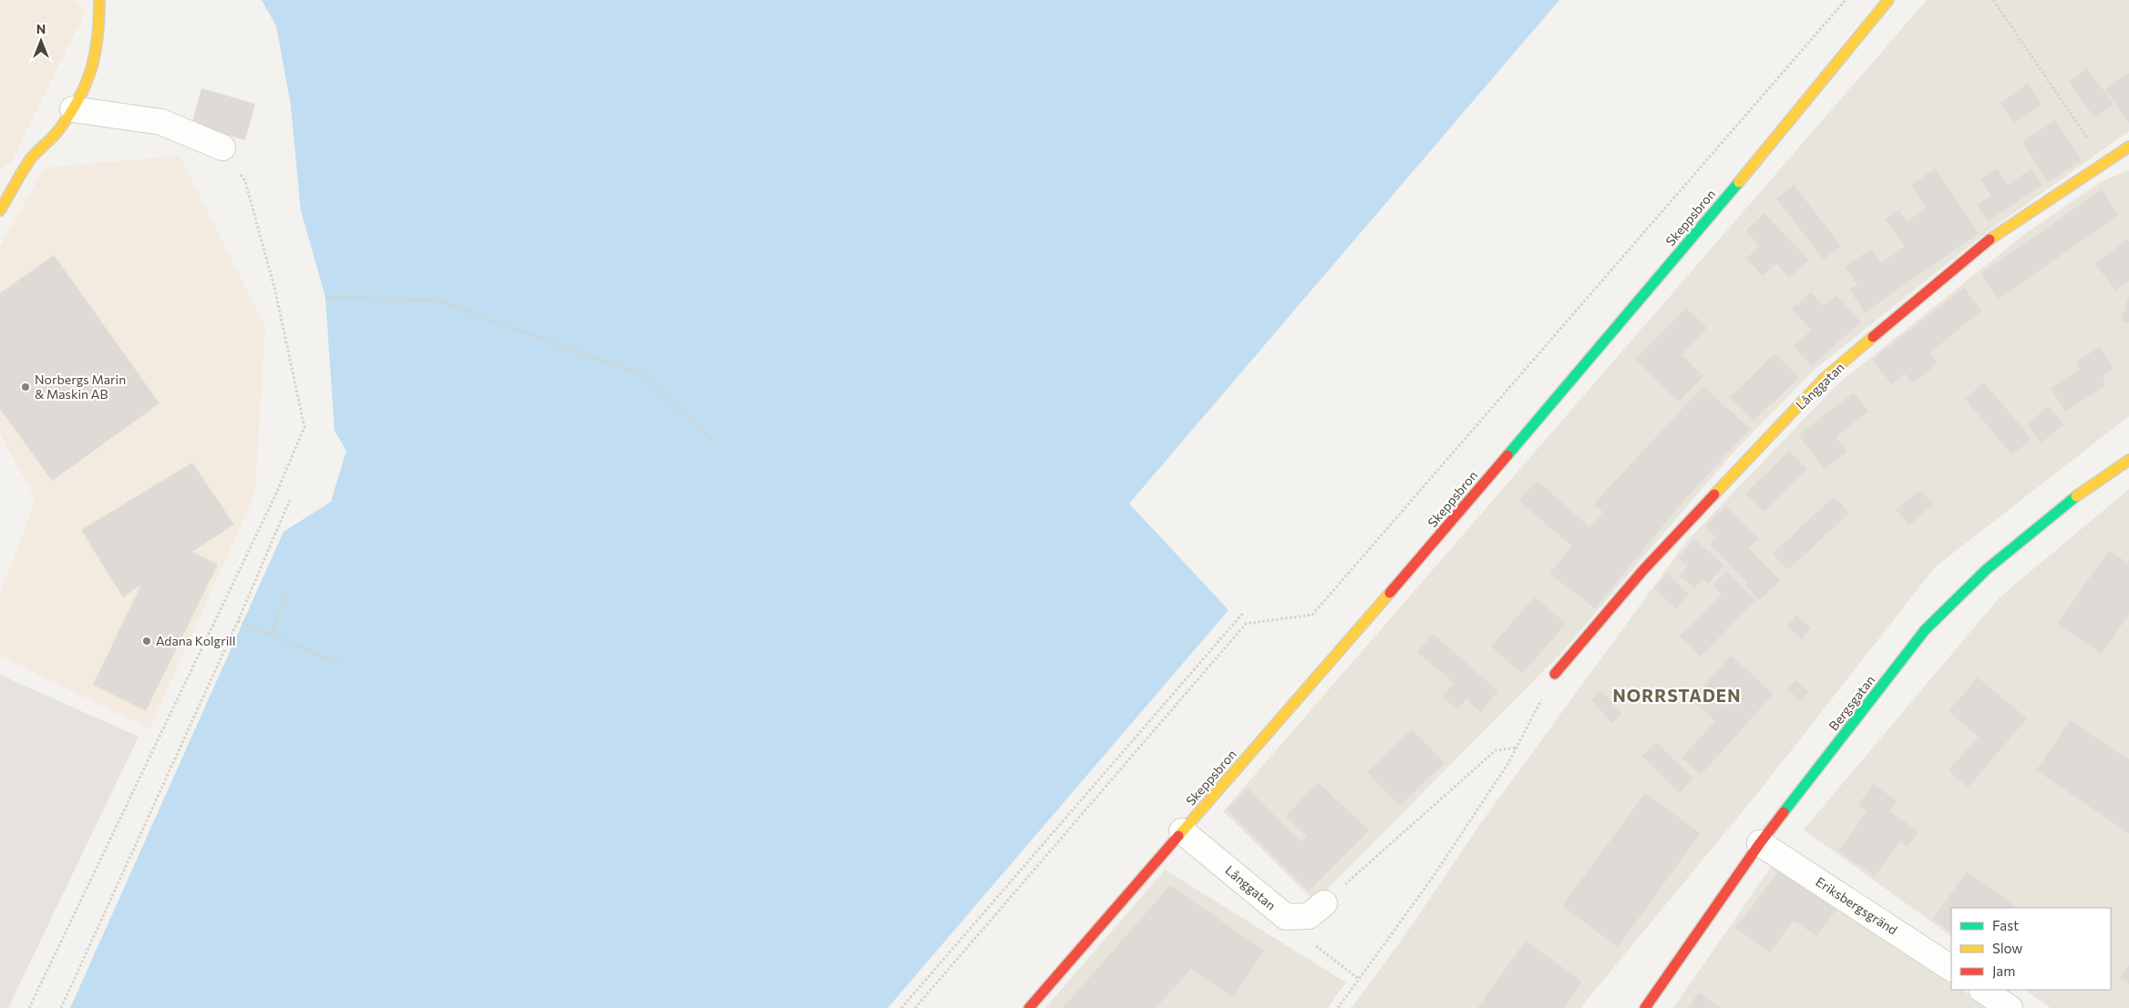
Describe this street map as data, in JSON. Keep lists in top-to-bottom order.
{
  "streets": {
    "street": [
      "Skeppsbron",
      "Långgatan",
      "Bergsgatan",
      "Eriksbergsgränd"
    ]
  },
  "crossings": [
    ["Skeppsbron", "Långgatan"],
    ["Bergsgatan", "Eriksbergsgränd"]
  ],
  "districts": ["NORRSTADEN"],
  "places": ["Norbergs Marin & Maskin AB", "Adana Kolgrill"],
  "legend": ["Fast", "Slow", "Jam"],
  "north": "top"
}
